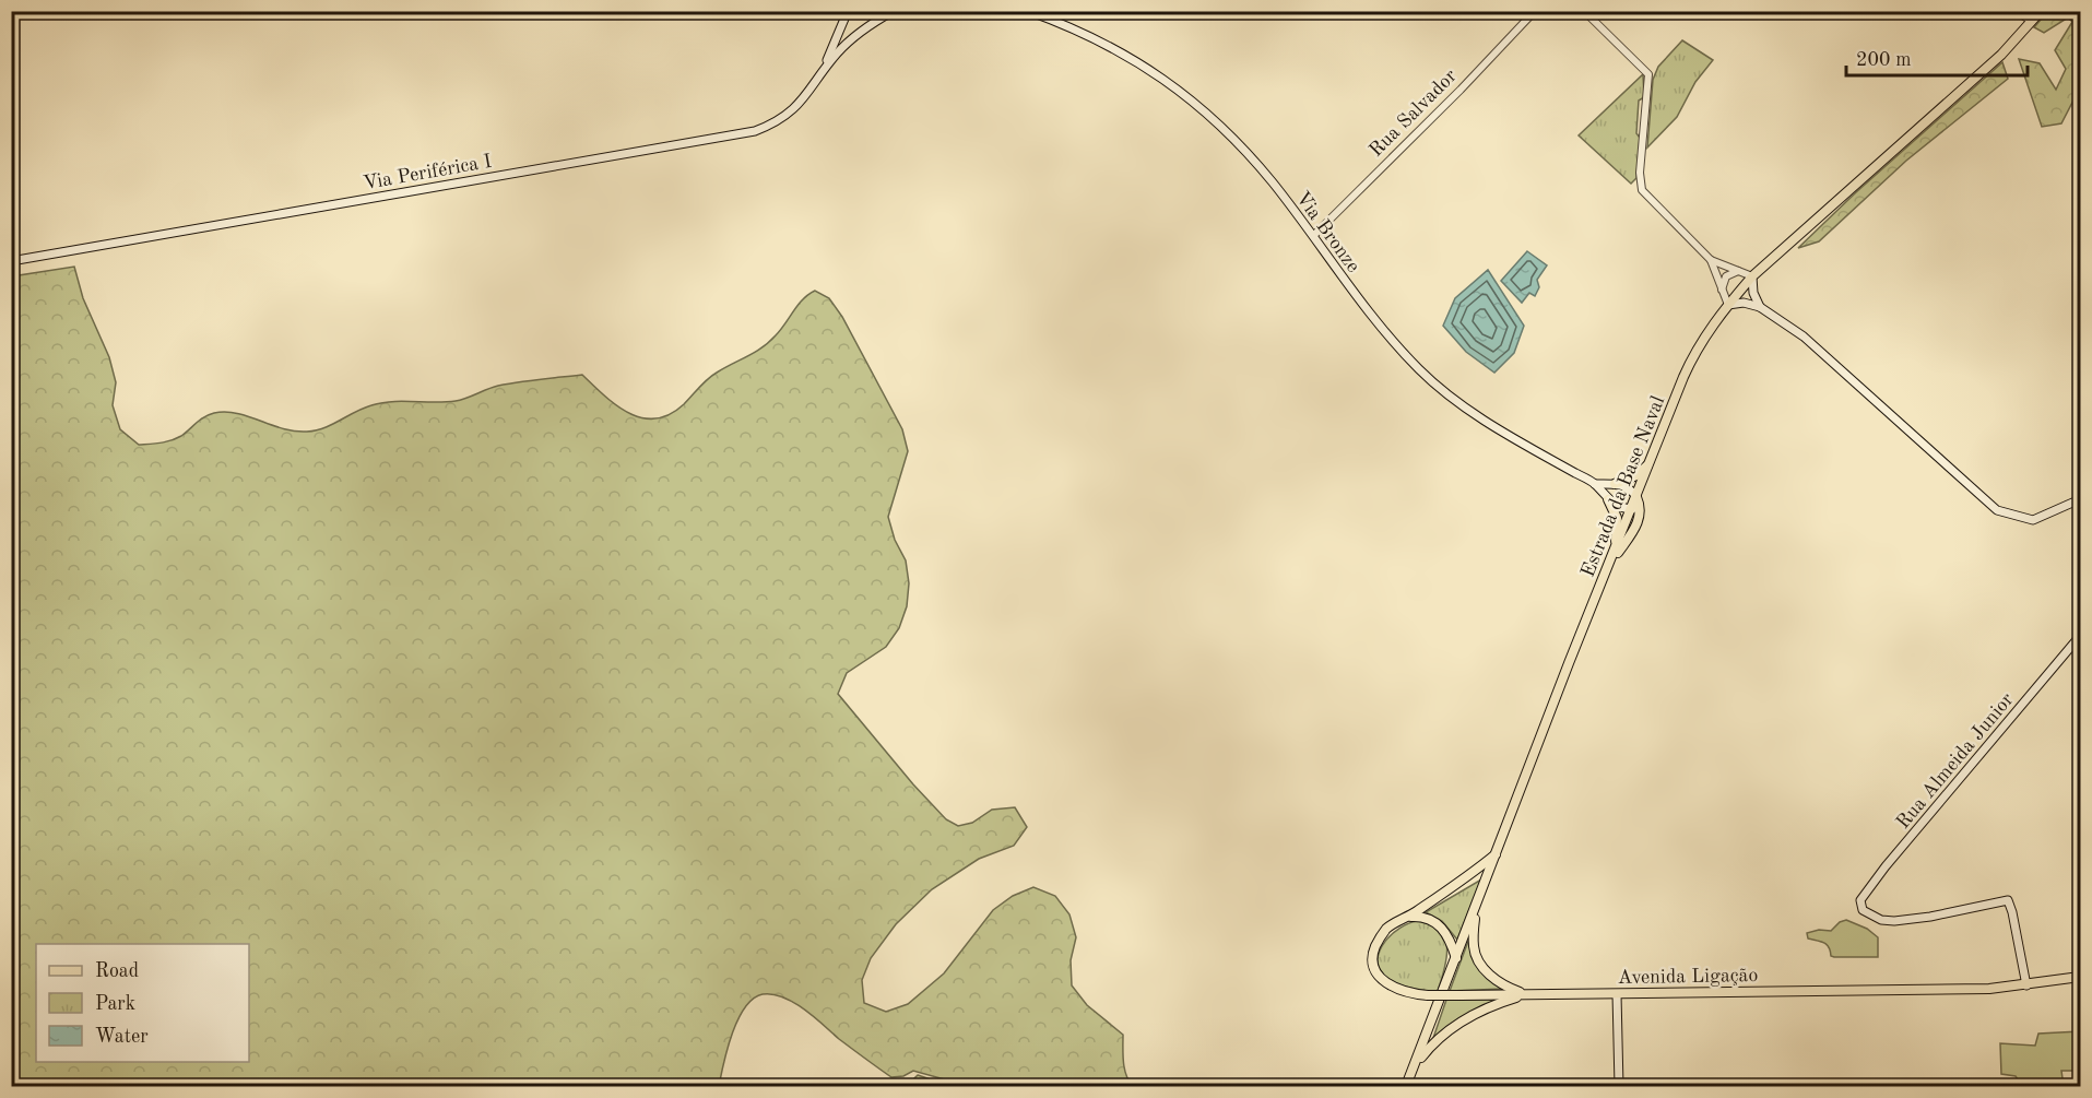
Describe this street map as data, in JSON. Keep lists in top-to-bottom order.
{
  "streets": {
    "main road": [
      "Via Periférica I",
      "Via Bronze",
      "Estrada da Base Naval",
      "Rua Almeida Junior",
      "Avenida Ligação"
    ],
    "street": ["Rua Salvador"]
  },
  "crossings": [
    ["Rua Salvador", "Via Bronze"],
    ["Via Bronze", "Estrada da Base Naval"],
    ["Estrada da Base Naval", "Avenida Ligação"],
    ["Rua Almeida Junior", "Avenida Ligação"]
  ],
  "legend": ["Road", "Park", "Water"],
  "scale_bar": "200 m"
}
